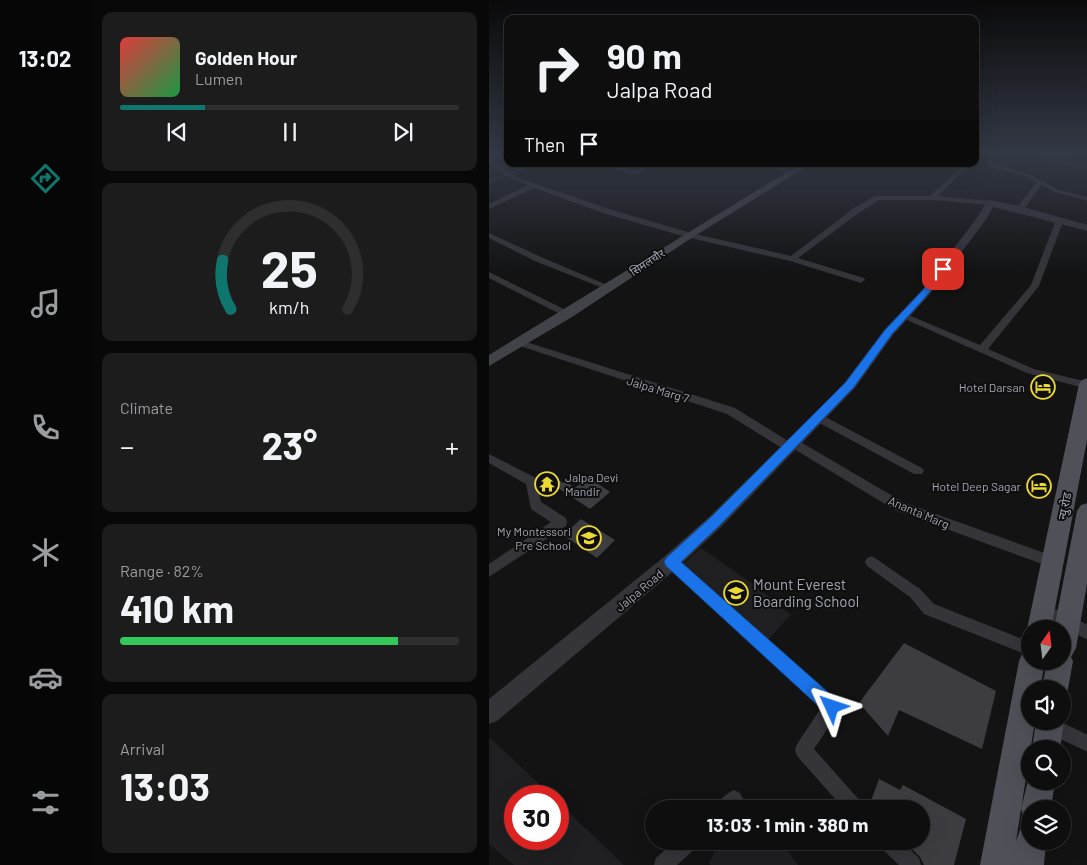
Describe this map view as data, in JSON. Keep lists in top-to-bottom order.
{
  "streets": {
    "main road": ["सिमलचौर", "न्यु रोड"],
    "street": ["Jalpa Marg 7", "Ananta Marg", "Jalpa Road"]
  },
  "crossings": [
    ["सिमलचौर", "Jalpa Marg 7"],
    ["Jalpa Marg 7", "Ananta Marg"],
    ["Jalpa Marg 7", "Jalpa Road"],
    ["न्यु रोड", "Ananta Marg"],
    ["Ananta Marg", "Jalpa Road"]
  ],
  "places": {
    "hotel": ["Hotel Darsan", "Hotel Deep Sagar"],
    "temple": ["Jalpa Devi Mandir"],
    "school or university": ["My Montessori Pre School", "Mount Everest Boarding School"]
  },
  "north": "top",
  "page": {
    "tabs": "13:02",
    "turn": ["90 m", "Jalpa Road"],
    "song": ["Golden Hour", "Lumen"],
    "then": "Then",
    "tile": [
      "Climate",
      ["Range · 82%", "410 km"],
      ["Arrival", "13:03"]
    ],
    "heat": ["−", "23°", "+"],
    "limit": "30",
    "trip": "13:03 · 1 min · 380 m",
    "gauge": ["25", "km/h"]
  }
}
